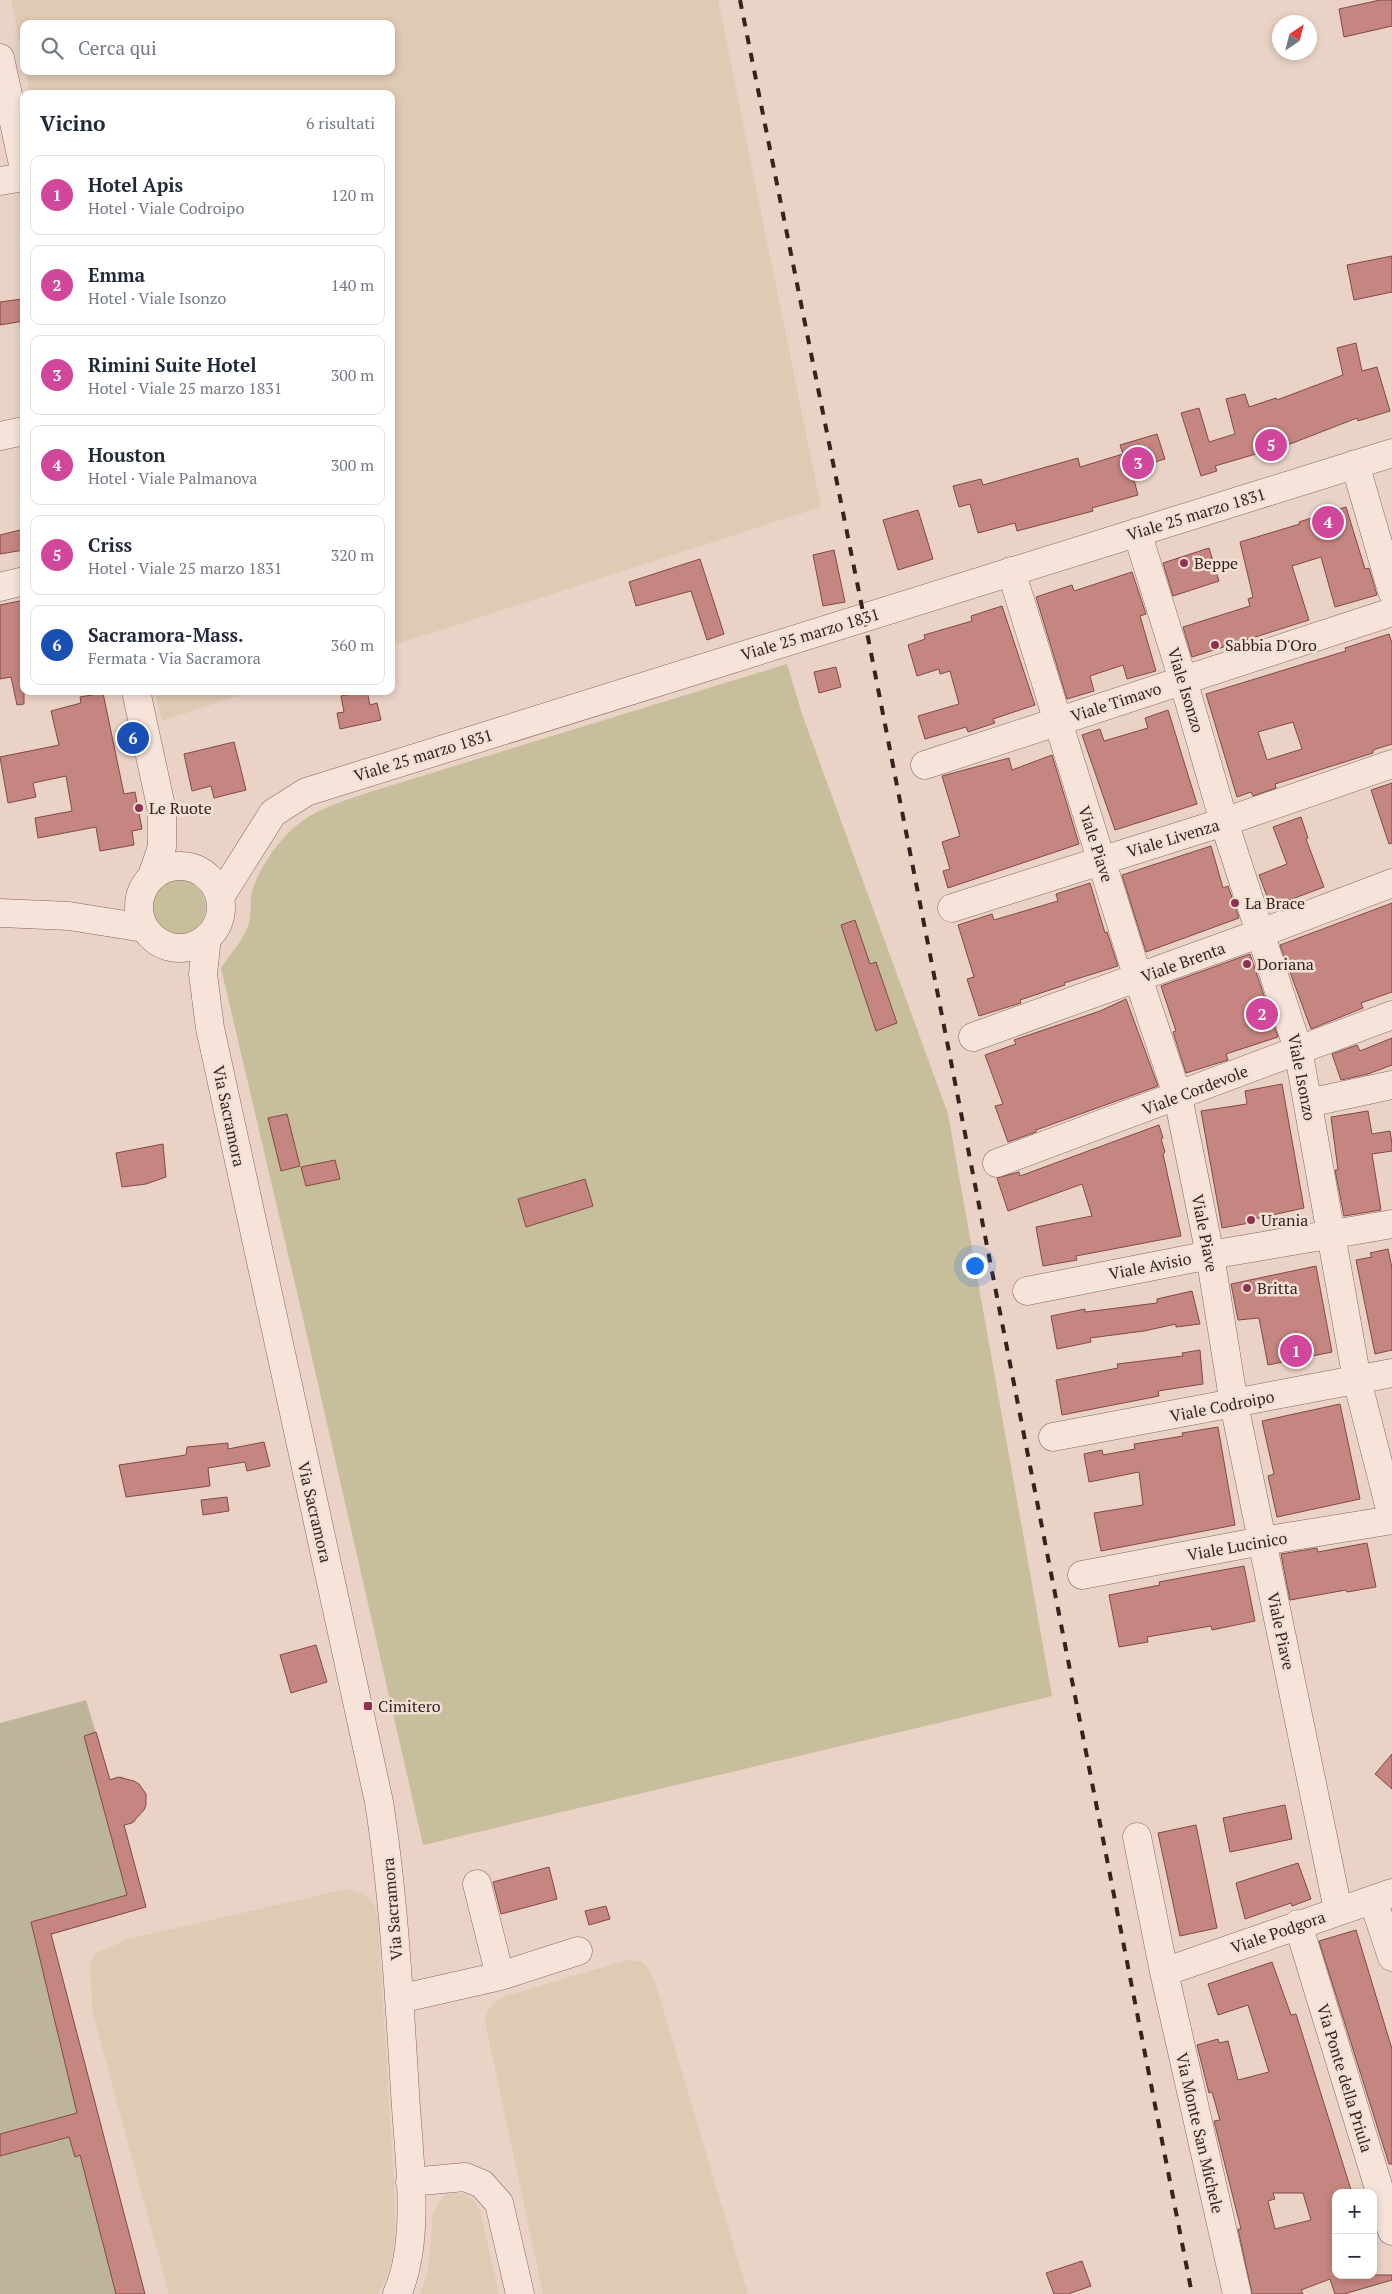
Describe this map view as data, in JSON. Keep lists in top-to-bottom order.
{
  "streets": {
    "street": [
      "Viale 25 marzo 1831",
      "Viale Isonzo",
      "Viale Timavo",
      "Viale Livenza",
      "Viale Piave",
      "Viale Brenta",
      "Viale Cordevole",
      "Via Sacramora",
      "Viale Avisio",
      "Viale Codroipo",
      "Viale Lucinico",
      "Viale Podgora",
      "Via Ponte della Priula",
      "Via Monte San Michele"
    ]
  },
  "crossings": [
    ["Viale 25 marzo 1831", "Viale Isonzo"],
    ["Viale 25 marzo 1831", "Viale Piave"],
    ["Viale 25 marzo 1831", "Via Sacramora"],
    ["Viale Isonzo", "Viale Timavo"],
    ["Viale Isonzo", "Viale Livenza"],
    ["Viale Isonzo", "Viale Brenta"],
    ["Viale Isonzo", "Viale Cordevole"],
    ["Viale Isonzo", "Viale Avisio"],
    ["Viale Isonzo", "Viale Codroipo"],
    ["Viale Isonzo", "Viale Lucinico"],
    ["Viale Timavo", "Viale Piave"],
    ["Viale Livenza", "Viale Piave"],
    ["Viale Piave", "Viale Brenta"],
    ["Viale Piave", "Viale Cordevole"],
    ["Viale Piave", "Viale Avisio"],
    ["Viale Piave", "Viale Codroipo"],
    ["Viale Piave", "Viale Lucinico"],
    ["Viale Piave", "Viale Podgora"],
    ["Viale Podgora", "Via Ponte della Priula"],
    ["Viale Podgora", "Via Monte San Michele"]
  ],
  "places": {
    "other": [
      "Beppe",
      "Sabbia D'Oro",
      "Le Ruote",
      "La Brace",
      "Doriana",
      "Urania",
      "Britta"
    ],
    "transit": ["Cimitero"]
  },
  "north": "top right",
  "page": {
    "search": "Cerca qui",
    "heading": ["Vicino", "6 risultati"],
    "list": [
      {
        "mark": "1",
        "name": "Hotel Apis",
        "note": "Hotel · Viale Codroipo",
        "value": "120 m"
      },
      {
        "mark": "2",
        "name": "Emma",
        "note": "Hotel · Viale Isonzo",
        "value": "140 m"
      },
      {
        "mark": "3",
        "name": "Rimini Suite Hotel",
        "note": "Hotel · Viale 25 marzo 1831",
        "value": "300 m"
      },
      {
        "mark": "4",
        "name": "Houston",
        "note": "Hotel · Viale Palmanova",
        "value": "300 m"
      },
      {
        "mark": "5",
        "name": "Criss",
        "note": "Hotel · Viale 25 marzo 1831",
        "value": "320 m"
      },
      {
        "mark": "6",
        "name": "Sacramora-Mass.",
        "note": "Fermata · Via Sacramora",
        "value": "360 m"
      }
    ],
    "pins": [
      "5",
      "3",
      "4",
      "6",
      "2",
      "1"
    ],
    "map_buttons": ["+", "−"]
  }
}
